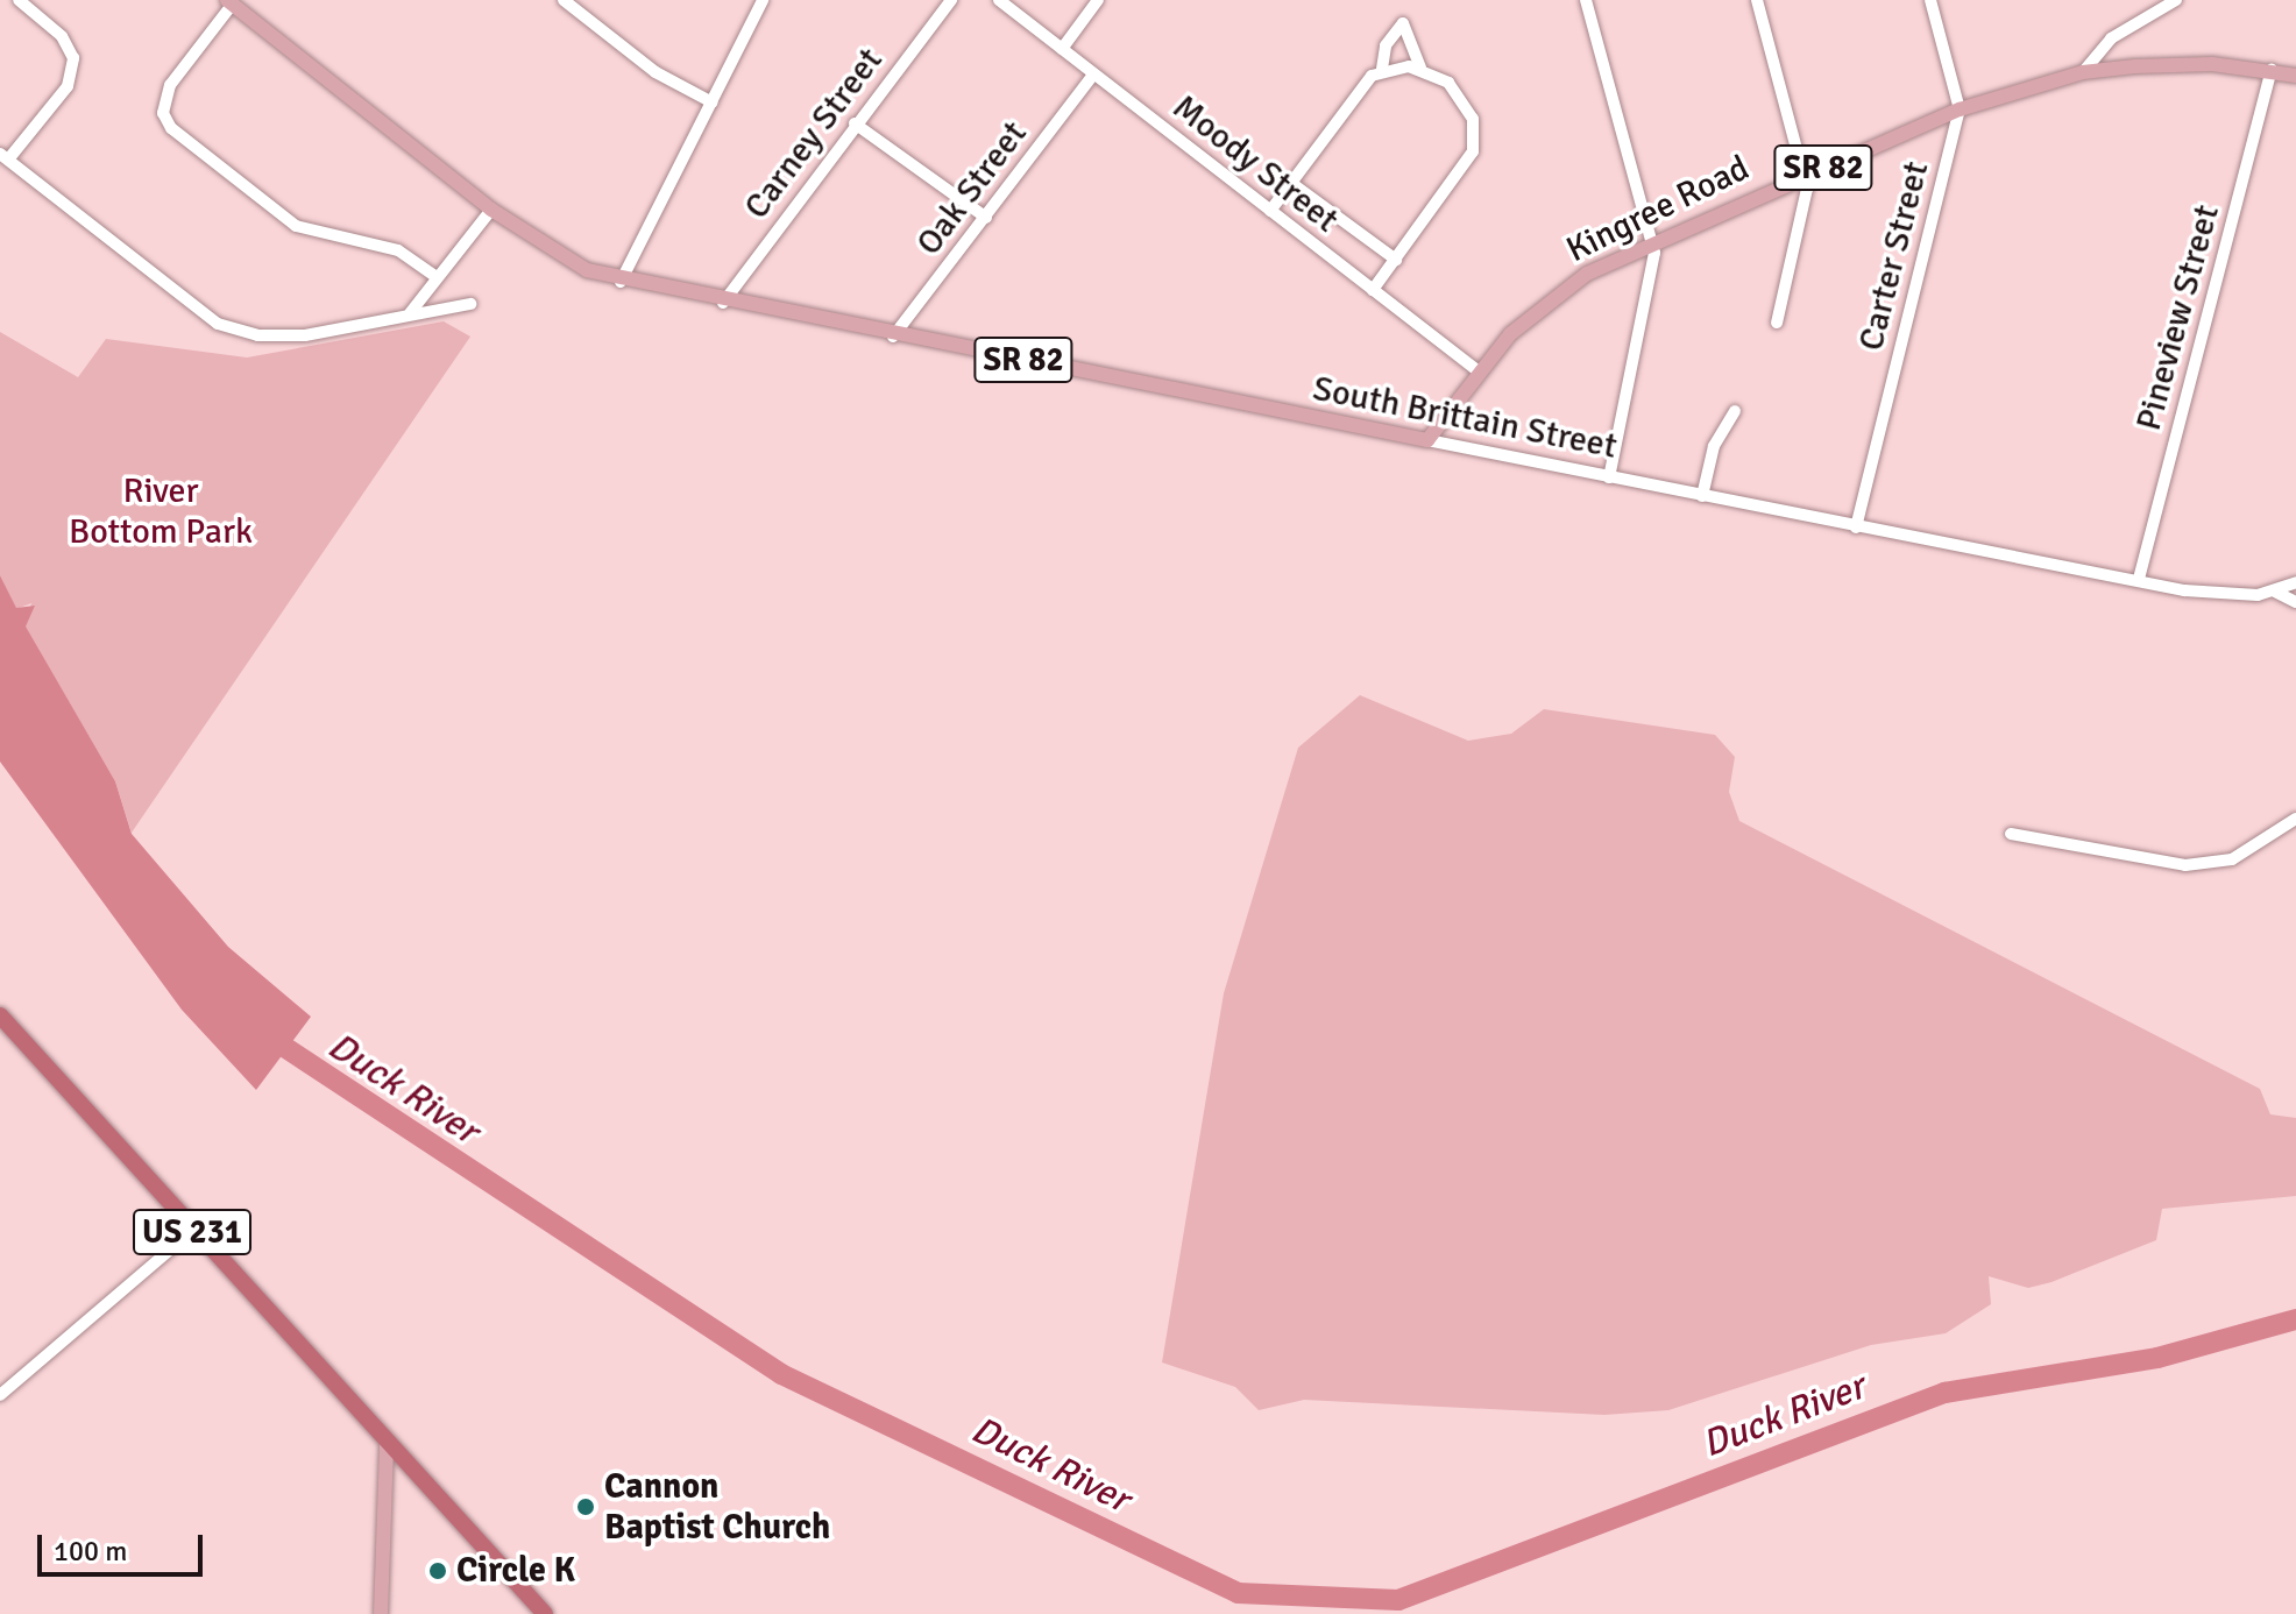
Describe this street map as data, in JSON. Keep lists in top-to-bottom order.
{
  "streets": {
    "highway": ["US 231"],
    "main road": ["SR 82", "Kingree Road", "South Brittain Street"],
    "street": [
      "Carney Street",
      "Moody Street",
      "Oak Street",
      "Carter Street",
      "Pineview Street"
    ]
  },
  "crossings": [
    ["Carney Street", "South Brittain Street"],
    ["Moody Street", "Oak Street"],
    ["Moody Street", "Kingree Road"],
    ["SR 82", "South Brittain Street"],
    ["Oak Street", "South Brittain Street"],
    ["Kingree Road", "Carter Street"],
    ["Kingree Road", "Pineview Street"],
    ["Kingree Road", "South Brittain Street"],
    ["Carter Street", "South Brittain Street"],
    ["Pineview Street", "South Brittain Street"]
  ],
  "water": ["Duck River"],
  "parks": ["River Bottom Park"],
  "places": ["Cannon Baptist Church", "Circle K"],
  "scale_bar": "100 m"
}
